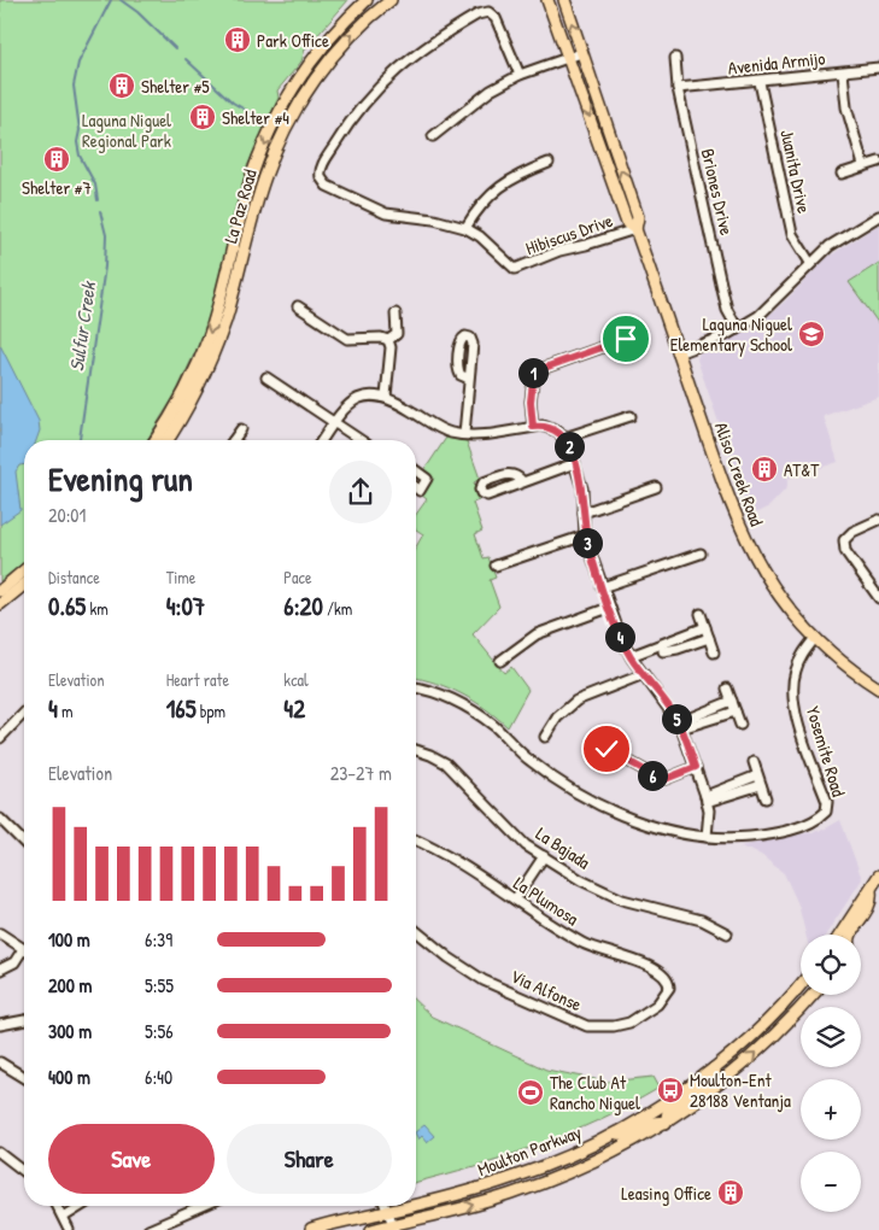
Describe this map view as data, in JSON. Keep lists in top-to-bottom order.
{
  "streets": {
    "main road": ["La Paz Road", "Aliso Creek Road", "Moulton Parkway"],
    "street": [
      "Avenida Armijo",
      "Juanita Drive",
      "Briones Drive",
      "Hibiscus Drive",
      "Yosemite Road",
      "La Bajada",
      "La Plumosa",
      "Via Alfonse"
    ]
  },
  "crossings": [
    ["Avenida Armijo", "Juanita Drive"],
    ["Avenida Armijo", "Briones Drive"],
    ["Hibiscus Drive", "Aliso Creek Road"],
    ["Aliso Creek Road", "Yosemite Road"],
    ["La Plumosa", "Via Alfonse"]
  ],
  "water": ["Sulfur Creek"],
  "parks": ["Laguna Niguel Regional Park"],
  "places": {
    "building": [
      "Park Office",
      "Shelter #5",
      "Shelter #4",
      "Shelter #7",
      "AT&T",
      "Leasing Office"
    ],
    "school or university": ["Laguna Niguel Elementary School"],
    "bus stop": ["Moulton-Ent 28188 Ventanja"],
    "sports": ["The Club At Rancho Niguel"]
  },
  "page": {
    "pins": [
      "1",
      "2",
      "3",
      "4",
      "5",
      "6"
    ],
    "heading": ["Evening run", "20:01"],
    "stats": [
      ["Distance", "0.65 km"],
      ["Time", "4:07"],
      ["Pace", "6:20 /km"],
      ["Elevation", "4 m"],
      ["Heart rate", "165 bpm"],
      ["kcal", "42"]
    ],
    "chart": ["Elevation", "23–27 m"],
    "list": [
      {
        "name": "100 m",
        "note": "6:39"
      },
      {
        "name": "200 m",
        "note": "5:55"
      },
      {
        "name": "300 m",
        "note": "5:56"
      },
      {
        "name": "400 m",
        "note": "6:40"
      }
    ],
    "map_buttons": ["+", "−"],
    "buttons": ["Save", "Share"]
  }
}
